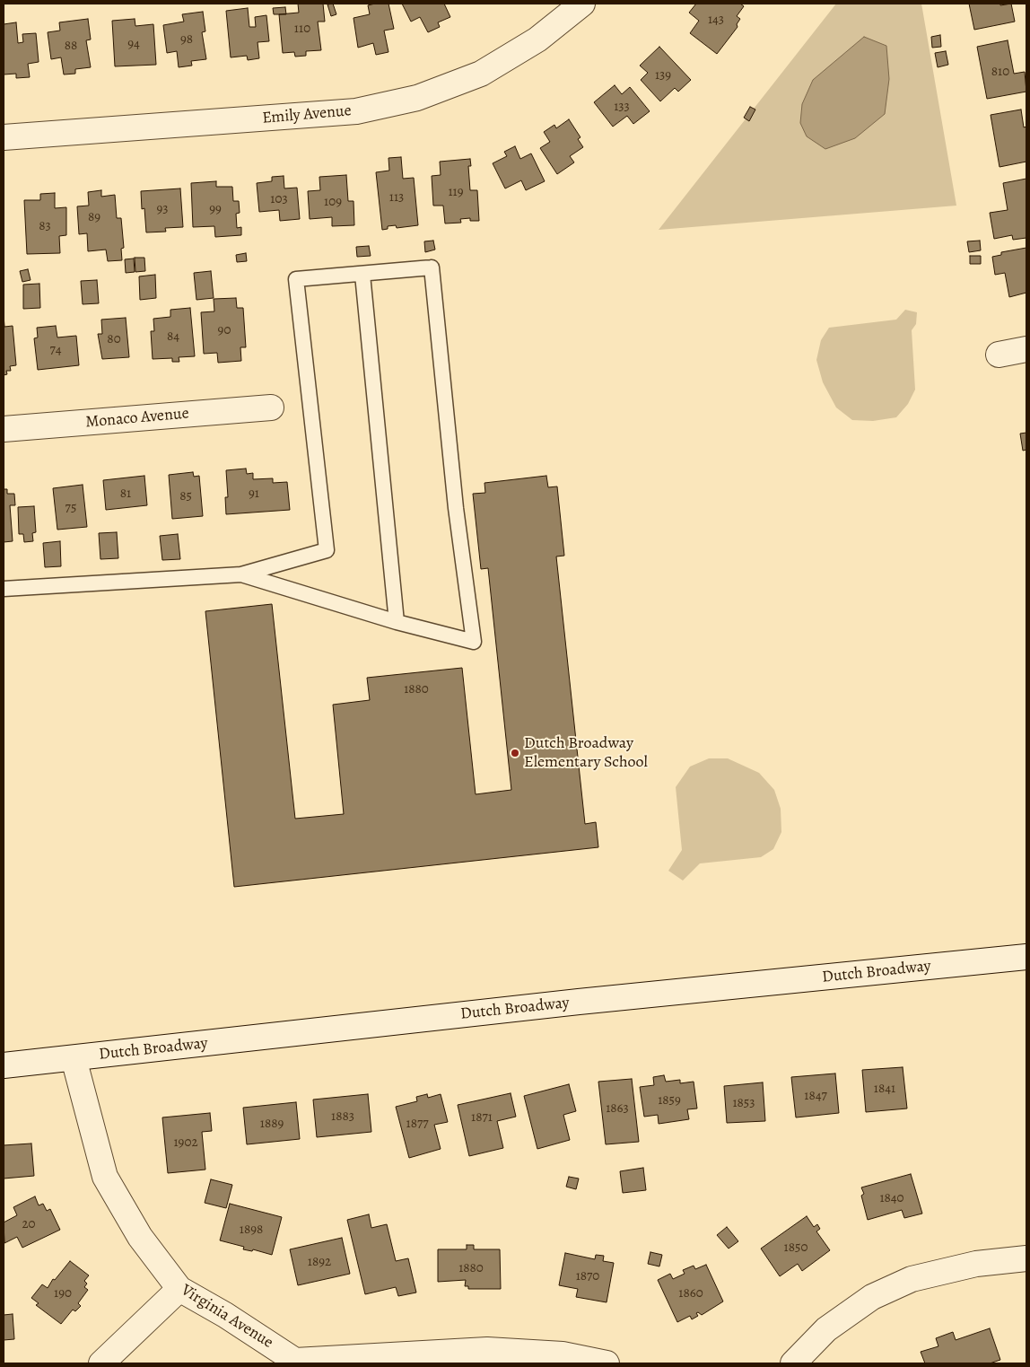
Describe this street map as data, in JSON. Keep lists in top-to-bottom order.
{
  "streets": {
    "street": [
      "Emily Avenue",
      "Monaco Avenue",
      "Dutch Broadway",
      "Virginia Avenue"
    ]
  },
  "crossings": [
    ["Dutch Broadway", "Virginia Avenue"]
  ],
  "places": ["Dutch Broadway Elementary School"],
  "house_numbers": [
    "143",
    "110",
    "98",
    "94",
    "88",
    "810",
    "139",
    "133",
    "119",
    "113",
    "103",
    "109",
    "93",
    "99",
    "89",
    "83",
    "90",
    "84",
    "80",
    "74",
    "81",
    "91",
    "85",
    "75",
    "1880",
    "1841",
    "1847",
    "1859",
    "1853",
    "1863",
    "1883",
    "1871",
    "1889",
    "1877",
    "1902",
    "1840",
    "20",
    "1898",
    "1850",
    "1892",
    "1880",
    "1870",
    "190",
    "1860"
  ]
}
